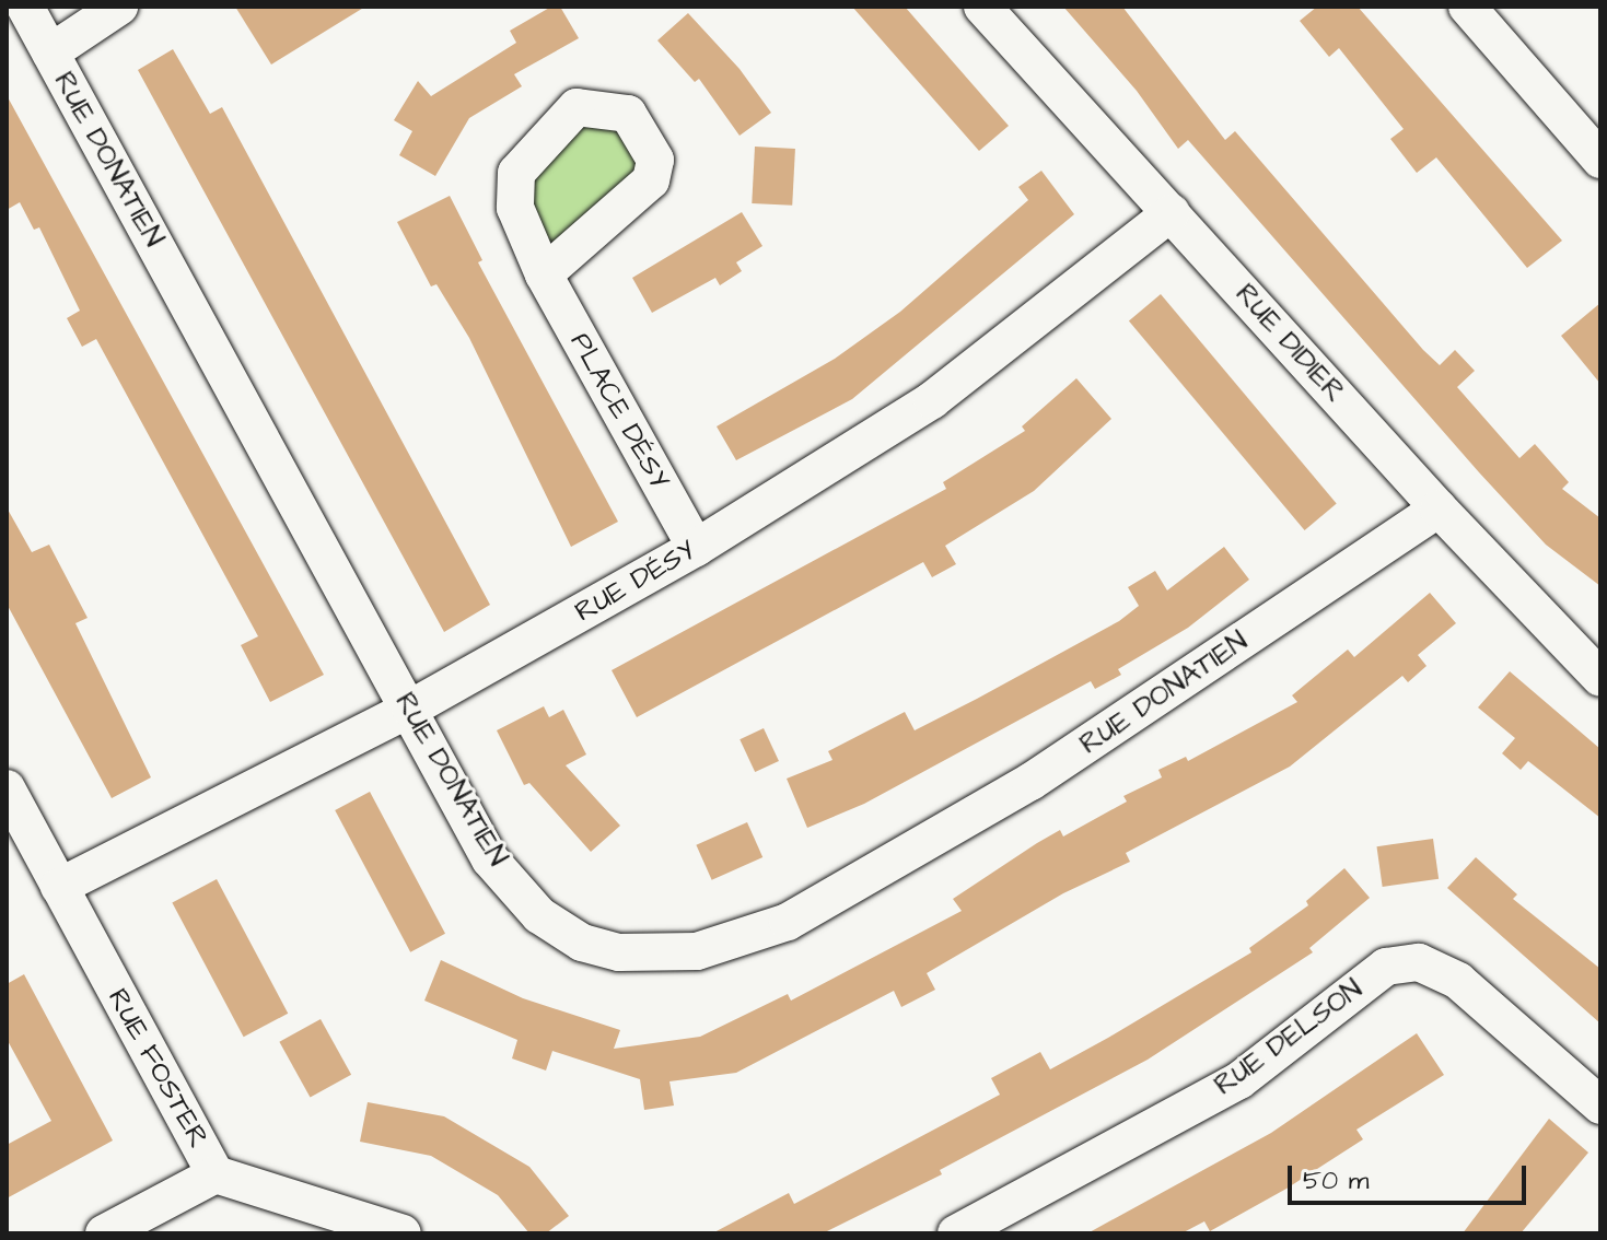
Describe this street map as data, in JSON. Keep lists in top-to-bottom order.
{
  "streets": {
    "street": [
      "RUE DONATIEN",
      "RUE DIDIER",
      "PLACE DÉSY",
      "RUE DÉSY",
      "RUE DELSON",
      "RUE FOSTER"
    ]
  },
  "crossings": [
    ["RUE DONATIEN", "RUE DIDIER"],
    ["RUE DONATIEN", "RUE DÉSY"],
    ["RUE DIDIER", "RUE DÉSY"],
    ["PLACE DÉSY", "RUE DÉSY"],
    ["RUE DÉSY", "RUE FOSTER"]
  ],
  "scale_bar": "50 m"
}
